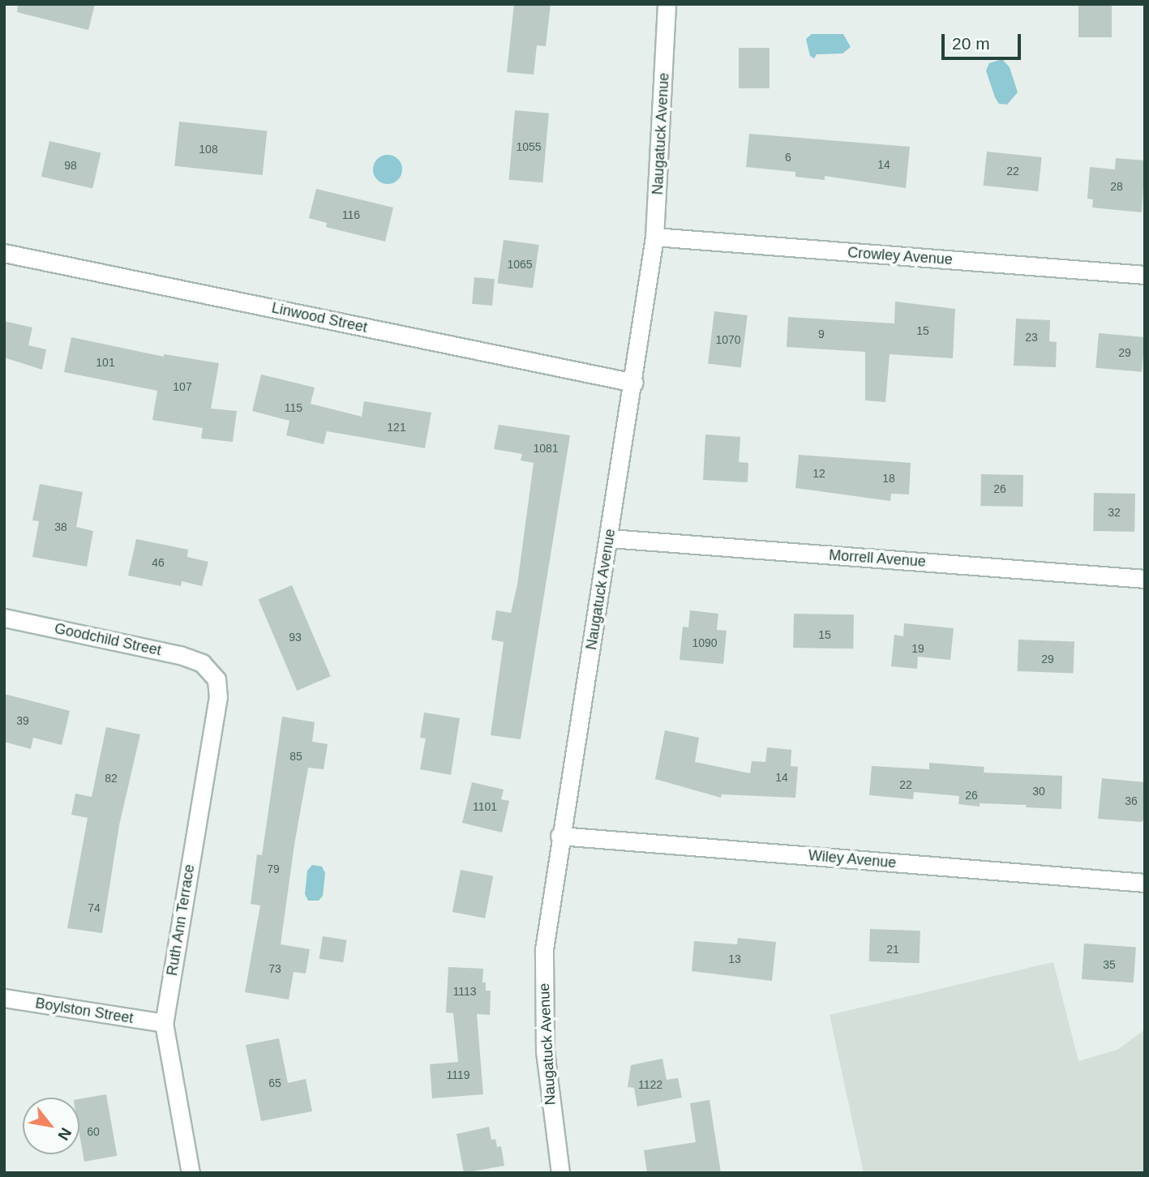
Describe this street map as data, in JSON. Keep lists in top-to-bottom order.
{
  "streets": {
    "street": [
      "Naugatuck Avenue",
      "Crowley Avenue",
      "Linwood Street",
      "Morrell Avenue",
      "Goodchild Street",
      "Wiley Avenue",
      "Ruth Ann Terrace",
      "Boylston Street"
    ]
  },
  "crossings": [
    ["Naugatuck Avenue", "Crowley Avenue"],
    ["Naugatuck Avenue", "Linwood Street"],
    ["Naugatuck Avenue", "Morrell Avenue"],
    ["Naugatuck Avenue", "Wiley Avenue"],
    ["Goodchild Street", "Ruth Ann Terrace"],
    ["Ruth Ann Terrace", "Boylston Street"]
  ],
  "house_numbers": [
    "1055",
    "108",
    "6",
    "14",
    "98",
    "22",
    "28",
    "116",
    "1065",
    "15",
    "9",
    "23",
    "1070",
    "29",
    "101",
    "107",
    "115",
    "121",
    "1081",
    "12",
    "18",
    "26",
    "32",
    "38",
    "46",
    "15",
    "93",
    "1090",
    "19",
    "29",
    "39",
    "85",
    "14",
    "82",
    "22",
    "30",
    "26",
    "36",
    "1101",
    "79",
    "74",
    "21",
    "13",
    "35",
    "73",
    "1113",
    "1119",
    "65",
    "1122",
    "60"
  ],
  "scale_bar": "20 m",
  "north": "bottom right"
}
